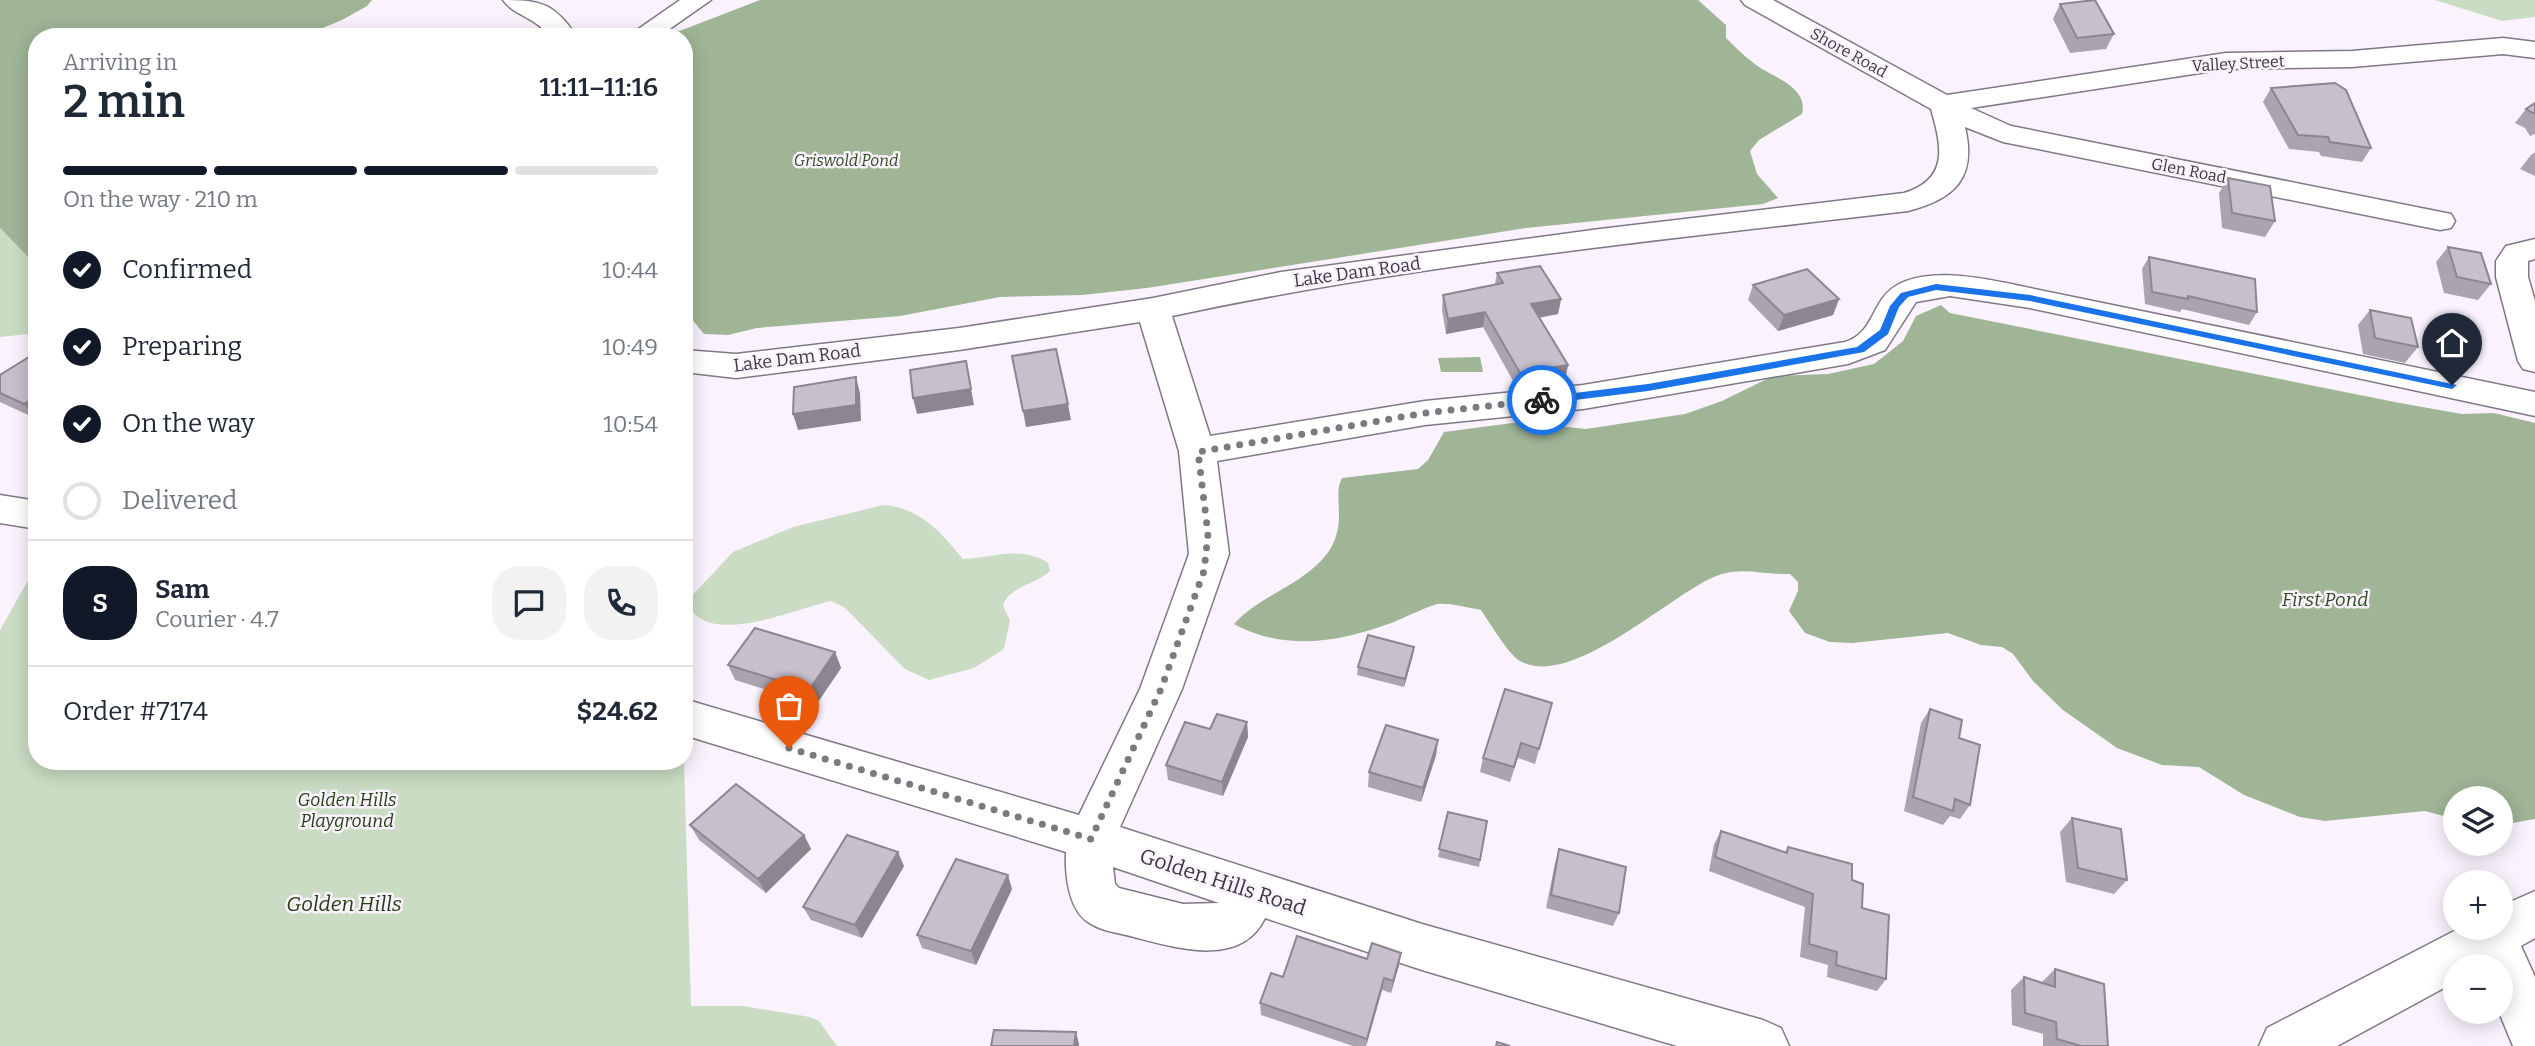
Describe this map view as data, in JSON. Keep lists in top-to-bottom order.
{
  "streets": {
    "street": [
      "Shore Road",
      "Valley Street",
      "Glen Road",
      "Lake Dam Road",
      "Golden Hills Road"
    ]
  },
  "crossings": [
    ["Shore Road", "Valley Street"],
    ["Shore Road", "Glen Road"],
    ["Shore Road", "Lake Dam Road"],
    ["Valley Street", "Glen Road"],
    ["Valley Street", "Lake Dam Road"],
    ["Glen Road", "Lake Dam Road"]
  ],
  "water": ["Griswold Pond", "First Pond"],
  "parks": ["Golden Hills Playground", "Golden Hills"],
  "page": {
    "heading": ["2 min", "Arriving in", "11:11–11:16"],
    "panel": [
      "Sam",
      "Courier · 4.7",
      "Order #7174",
      "$24.62"
    ],
    "bar": "On the way · 210 m",
    "list": [
      ["Confirmed", "10:44"],
      ["Preparing", "10:49"],
      ["On the way", "10:54"],
      "Delivered"
    ],
    "round": "S",
    "map_buttons": ["+", "−"]
  }
}
